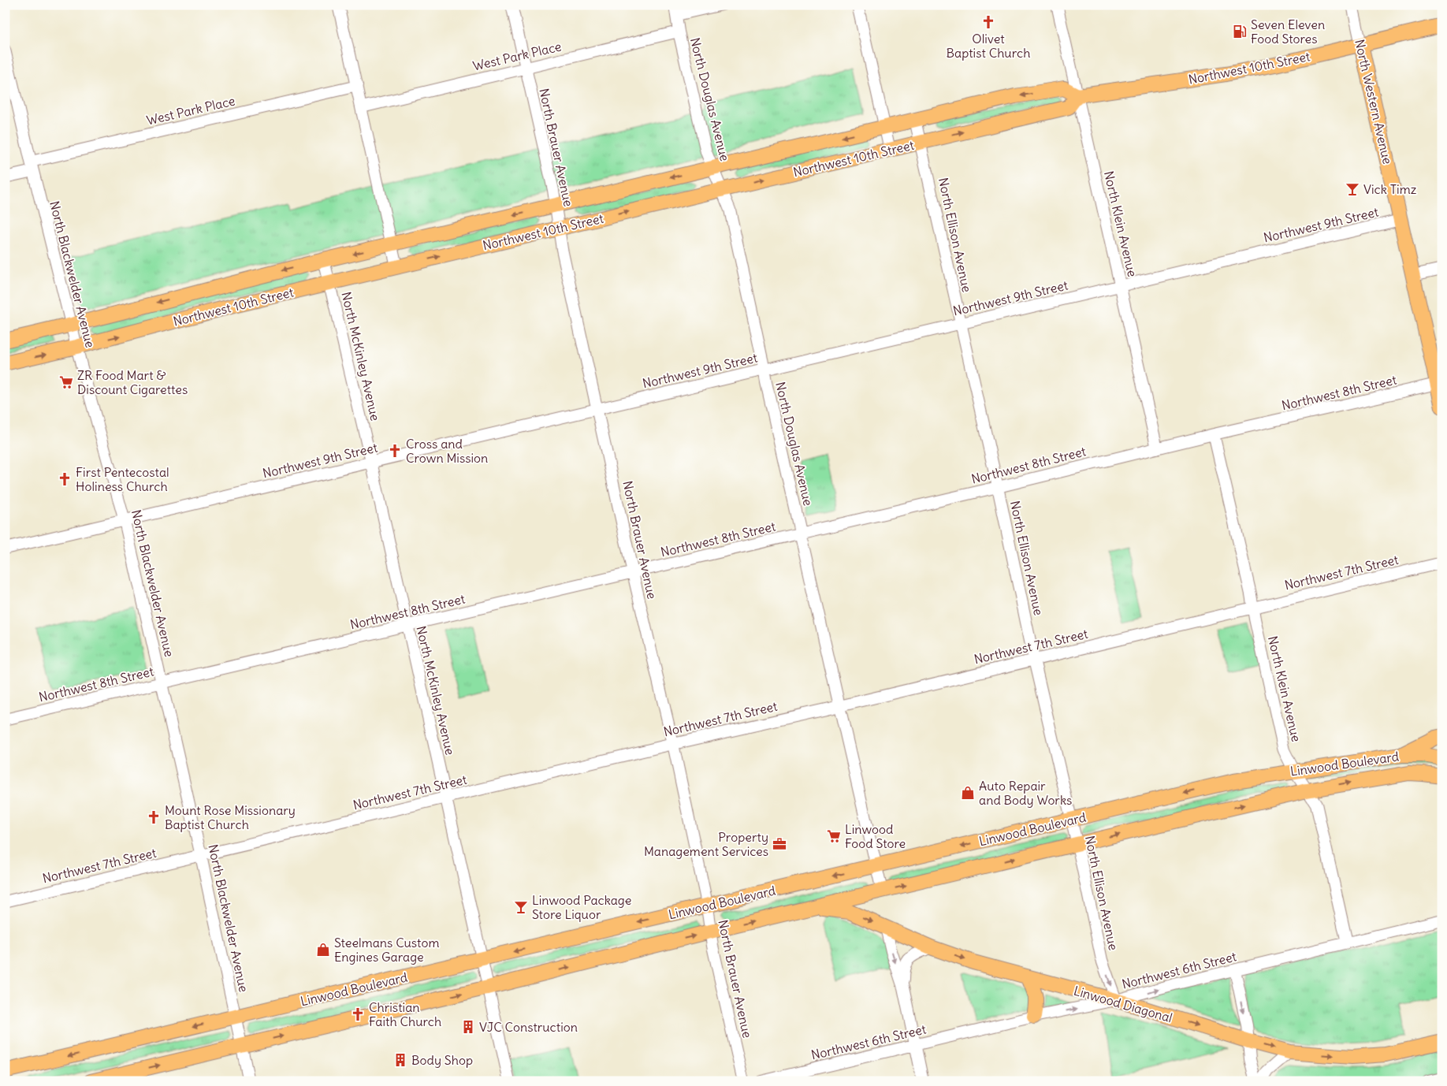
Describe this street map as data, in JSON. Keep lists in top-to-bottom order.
{
  "streets": {
    "main road": [
      "Northwest 10th Street",
      "North Western Avenue",
      "Linwood Boulevard",
      "Linwood Diagonal"
    ],
    "street": [
      "West Park Place",
      "North Douglas Avenue",
      "North Brauer Avenue",
      "North Klein Avenue",
      "Northwest 9th Street",
      "North Ellison Avenue",
      "North Blackwelder Avenue",
      "North McKinley Avenue",
      "Northwest 8th Street",
      "Northwest 7th Street",
      "Northwest 6th Street"
    ]
  },
  "crossings": [
    ["West Park Place", "North Douglas Avenue"],
    ["West Park Place", "North Brauer Avenue"],
    ["West Park Place", "North Blackwelder Avenue"],
    ["Northwest 10th Street", "North Douglas Avenue"],
    ["Northwest 10th Street", "North Western Avenue"],
    ["Northwest 10th Street", "North Brauer Avenue"],
    ["Northwest 10th Street", "North Klein Avenue"],
    ["Northwest 10th Street", "North Ellison Avenue"],
    ["Northwest 10th Street", "North Blackwelder Avenue"],
    ["Northwest 10th Street", "North McKinley Avenue"],
    ["North Douglas Avenue", "Northwest 9th Street"],
    ["North Douglas Avenue", "Northwest 8th Street"],
    ["North Douglas Avenue", "Northwest 7th Street"],
    ["North Douglas Avenue", "Linwood Boulevard"],
    ["North Western Avenue", "Northwest 9th Street"],
    ["North Western Avenue", "Northwest 8th Street"],
    ["North Brauer Avenue", "Northwest 9th Street"],
    ["North Brauer Avenue", "Northwest 8th Street"],
    ["North Brauer Avenue", "Northwest 7th Street"],
    ["North Brauer Avenue", "Linwood Boulevard"],
    ["North Klein Avenue", "Northwest 9th Street"],
    ["North Klein Avenue", "Northwest 8th Street"],
    ["North Klein Avenue", "Northwest 7th Street"],
    ["North Klein Avenue", "Linwood Boulevard"],
    ["North Klein Avenue", "Northwest 6th Street"],
    ["Northwest 9th Street", "North Ellison Avenue"],
    ["Northwest 9th Street", "North Blackwelder Avenue"],
    ["Northwest 9th Street", "North McKinley Avenue"],
    ["North Ellison Avenue", "Northwest 8th Street"],
    ["North Ellison Avenue", "Northwest 7th Street"],
    ["North Ellison Avenue", "Linwood Boulevard"],
    ["North Ellison Avenue", "Northwest 6th Street"],
    ["North Ellison Avenue", "Linwood Diagonal"],
    ["North Blackwelder Avenue", "Northwest 8th Street"],
    ["North Blackwelder Avenue", "Northwest 7th Street"],
    ["North Blackwelder Avenue", "Linwood Boulevard"],
    ["North McKinley Avenue", "Northwest 8th Street"],
    ["North McKinley Avenue", "Northwest 7th Street"],
    ["North McKinley Avenue", "Linwood Boulevard"],
    ["Linwood Boulevard", "Linwood Diagonal"],
    ["Northwest 6th Street", "Linwood Diagonal"]
  ],
  "one_way": ["Linwood Diagonal"],
  "places": {
    "church": [
      "Olivet Baptist Church",
      "Cross and Crown Mission",
      "First Pentecostal Holiness Church",
      "Mount Rose Missionary Baptist Church",
      "Christian Faith Church"
    ],
    "fuel station": ["Seven Eleven Food Stores"],
    "bar": ["Vick Timz", "Linwood Package Store Liquor"],
    "supermarket": ["ZR Food Mart & Discount Cigarettes", "Linwood Food Store"],
    "shop": ["Auto Repair and Body Works", "Steelmans Custom Engines Garage"],
    "office": ["Property Management Services"],
    "building": ["VJC Construction", "Body Shop"]
  }
}
